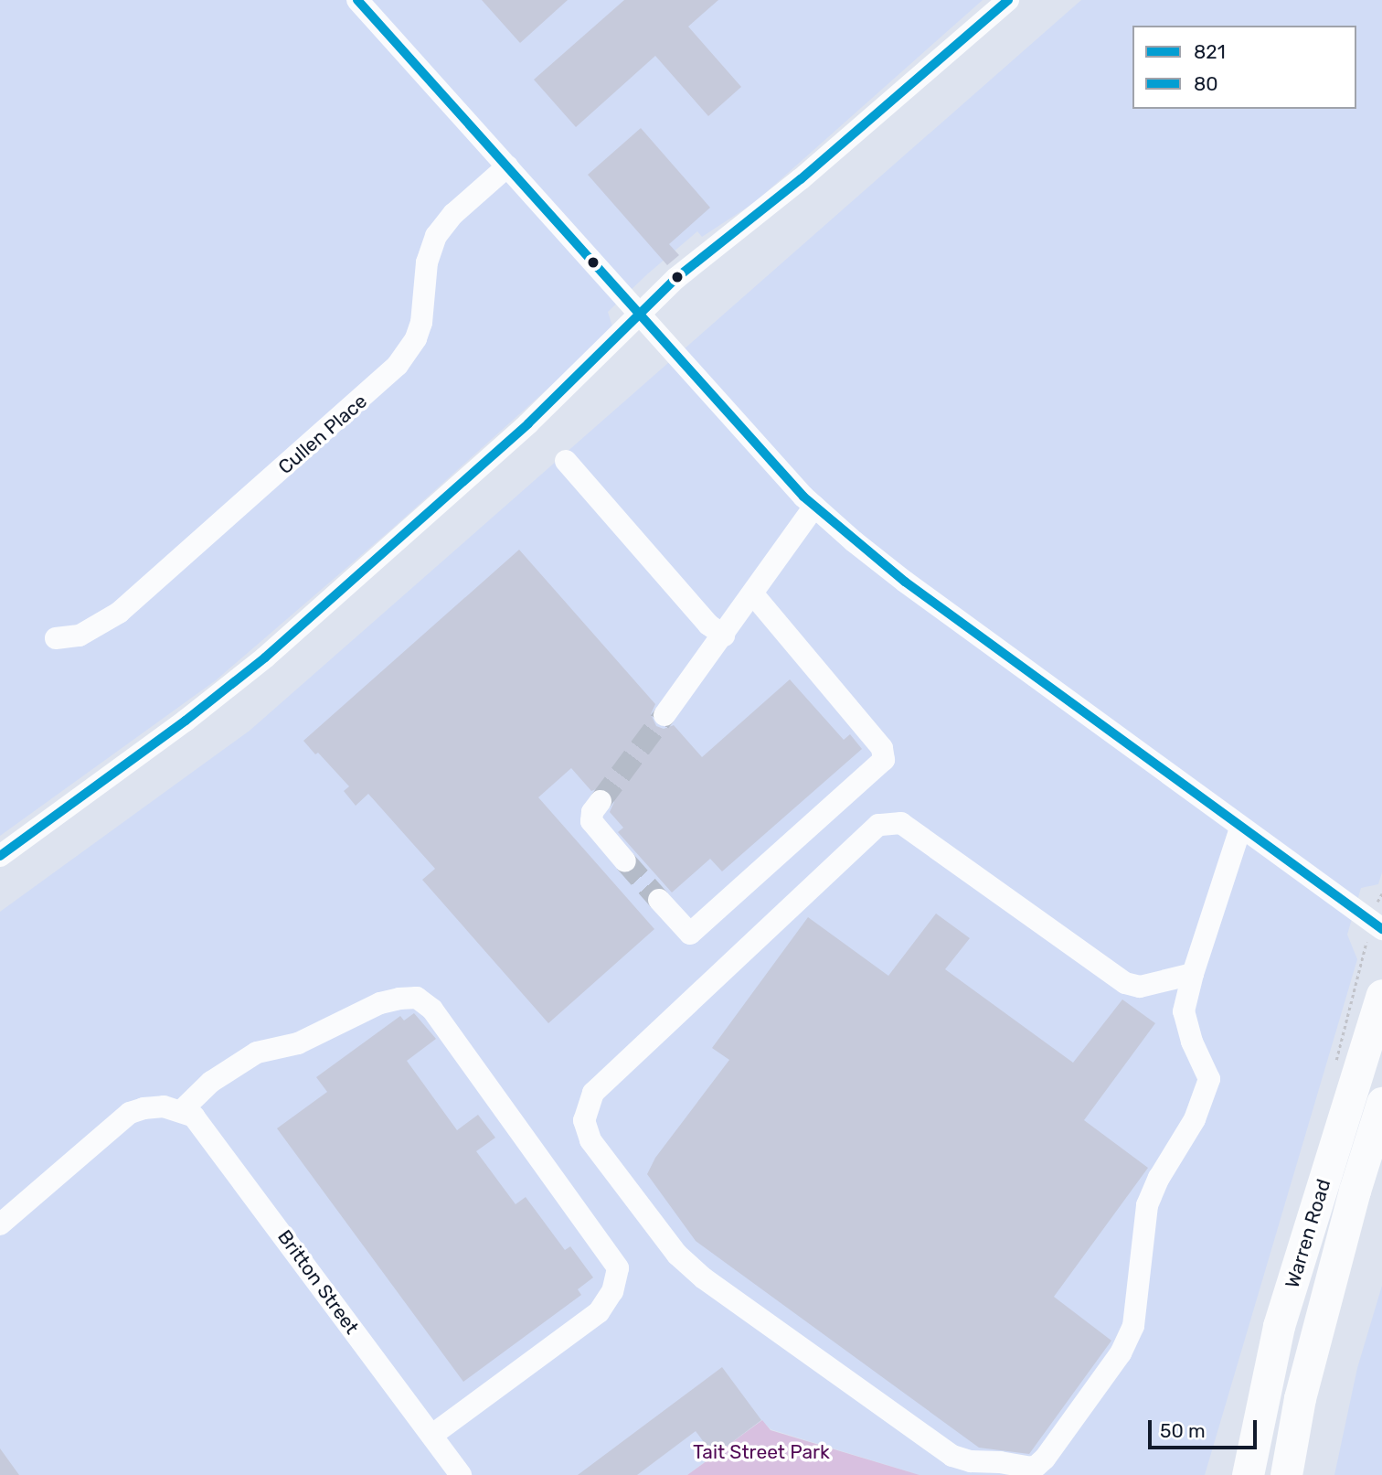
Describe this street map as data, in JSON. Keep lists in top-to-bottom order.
{
  "streets": {
    "highway": ["Warren Road"],
    "street": ["Cullen Place", "Britton Street"]
  },
  "parks": ["Tait Street Park"],
  "lines": ["transit line 821", "transit line 80"],
  "legend": ["821", "80"],
  "scale_bar": "50 m"
}
